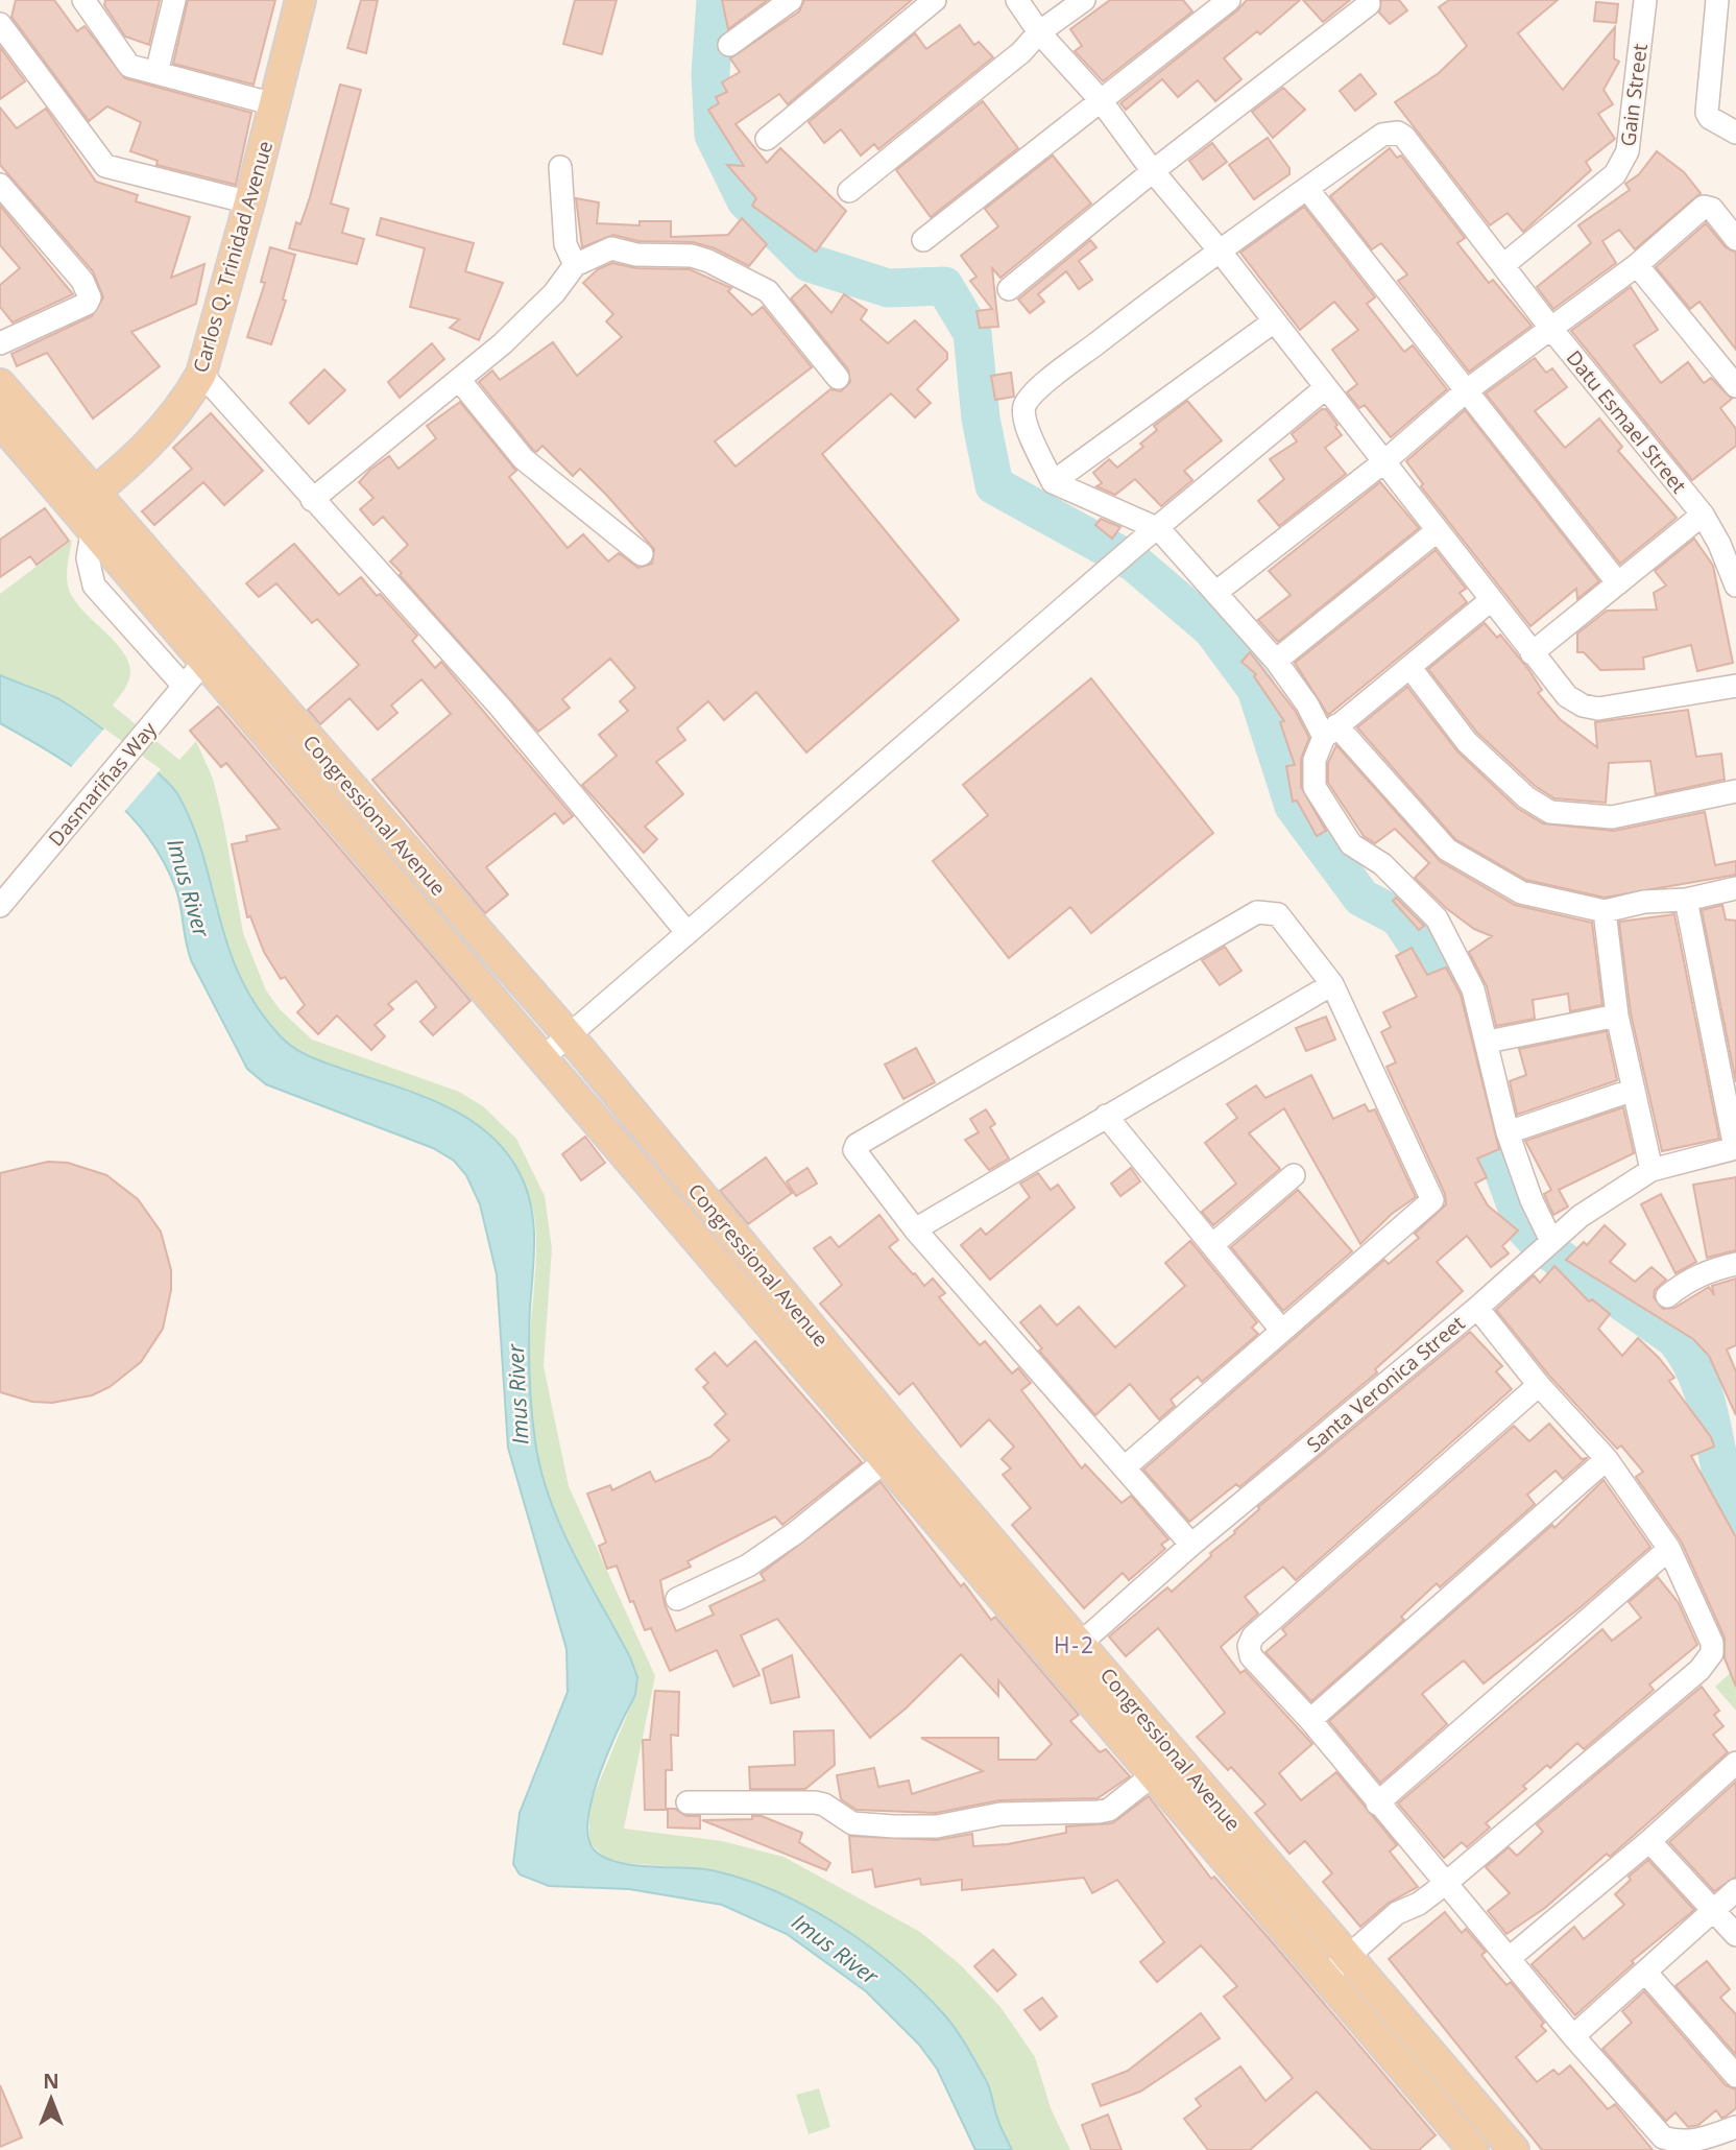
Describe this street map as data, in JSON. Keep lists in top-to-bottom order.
{
  "streets": {
    "main road": ["Carlos Q. Trinidad Avenue", "Congressional Avenue"],
    "street": [
      "Gain Street",
      "Datu Esmael Street",
      "Dasmariñas Way",
      "Santa Veronica Street"
    ]
  },
  "crossings": [
    ["Gain Street", "Datu Esmael Street"],
    ["Carlos Q. Trinidad Avenue", "Congressional Avenue"],
    ["Dasmariñas Way", "Congressional Avenue"],
    ["Congressional Avenue", "Santa Veronica Street"]
  ],
  "districts": ["H-2"],
  "water": ["Imus River"],
  "north": "top"
}
